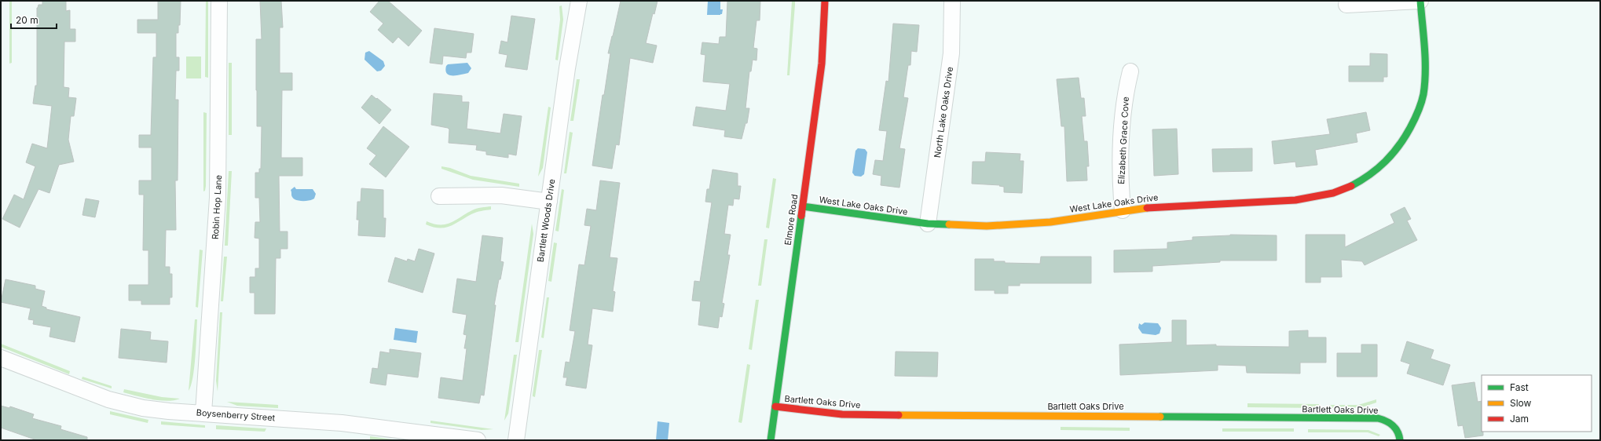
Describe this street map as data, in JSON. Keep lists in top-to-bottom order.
{
  "streets": {
    "street": [
      "North Lake Oaks Drive",
      "Elizabeth Grace Cove",
      "West Lake Oaks Drive",
      "Robin Hop Lane",
      "Elmore Road",
      "Bartlett Woods Drive",
      "Bartlett Oaks Drive",
      "Boysenberry Street"
    ]
  },
  "crossings": [
    ["North Lake Oaks Drive", "West Lake Oaks Drive"],
    ["Elizabeth Grace Cove", "West Lake Oaks Drive"],
    ["West Lake Oaks Drive", "Elmore Road"],
    ["Robin Hop Lane", "Boysenberry Street"],
    ["Elmore Road", "Bartlett Oaks Drive"]
  ],
  "legend": ["Fast", "Slow", "Jam"],
  "scale_bar": "20 m"
}
